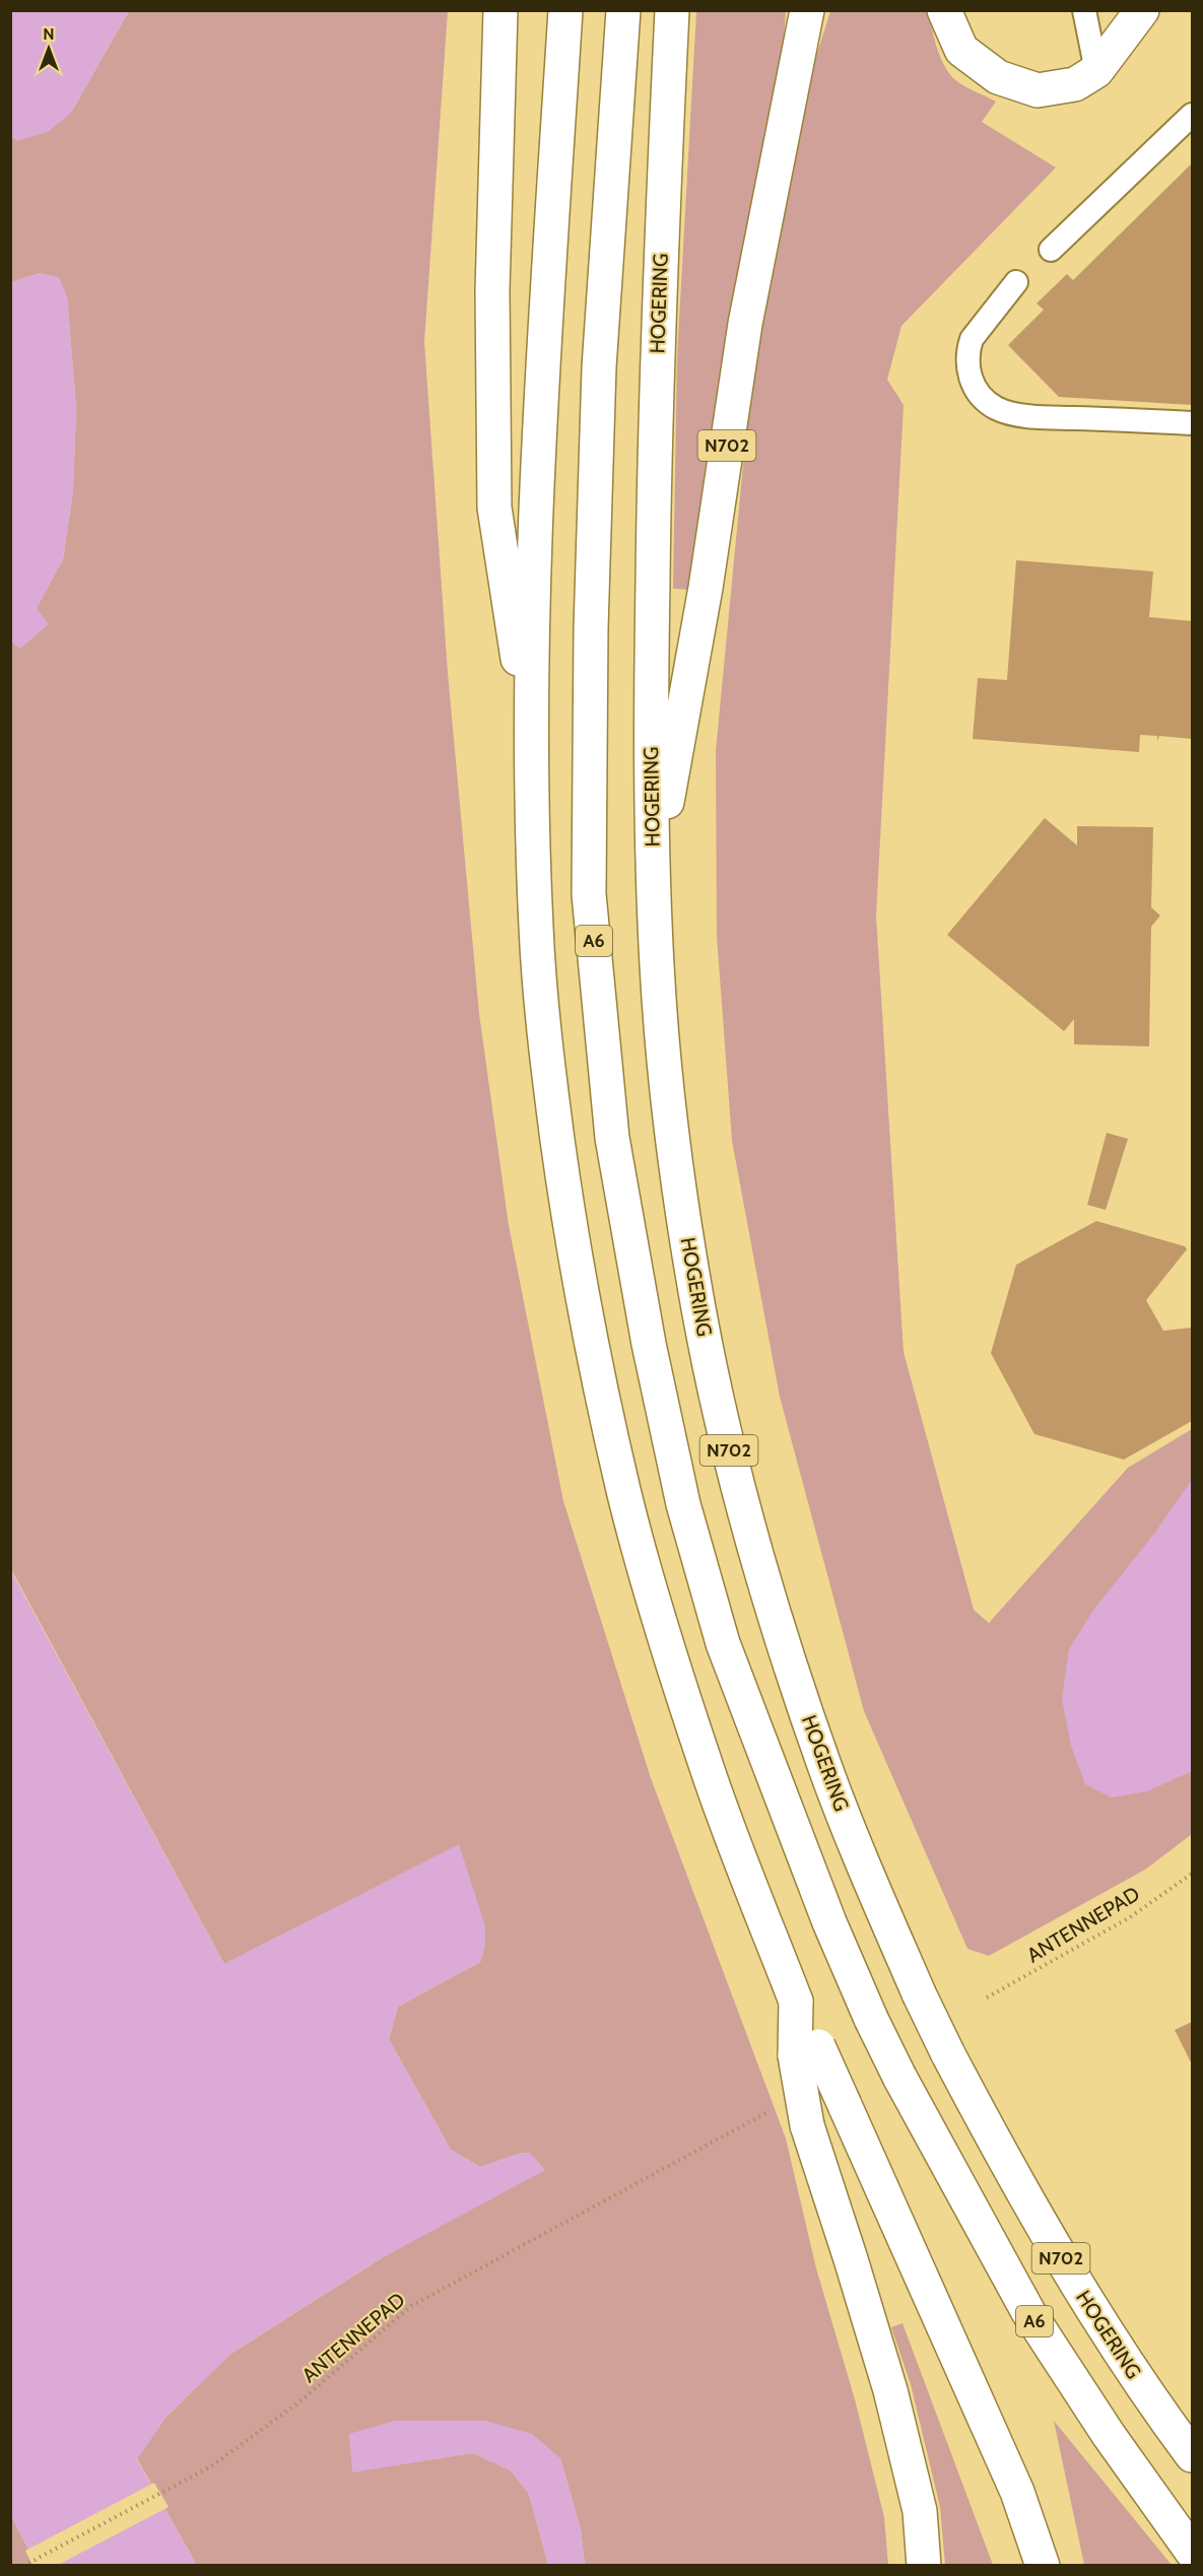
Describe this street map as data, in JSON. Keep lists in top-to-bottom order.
{
  "streets": {
    "main road": ["HOGERING", "N702", "A6"],
    "path": ["ANTENNEPAD"]
  },
  "crossings": [
    ["HOGERING", "N702"]
  ],
  "north": "top"
}
